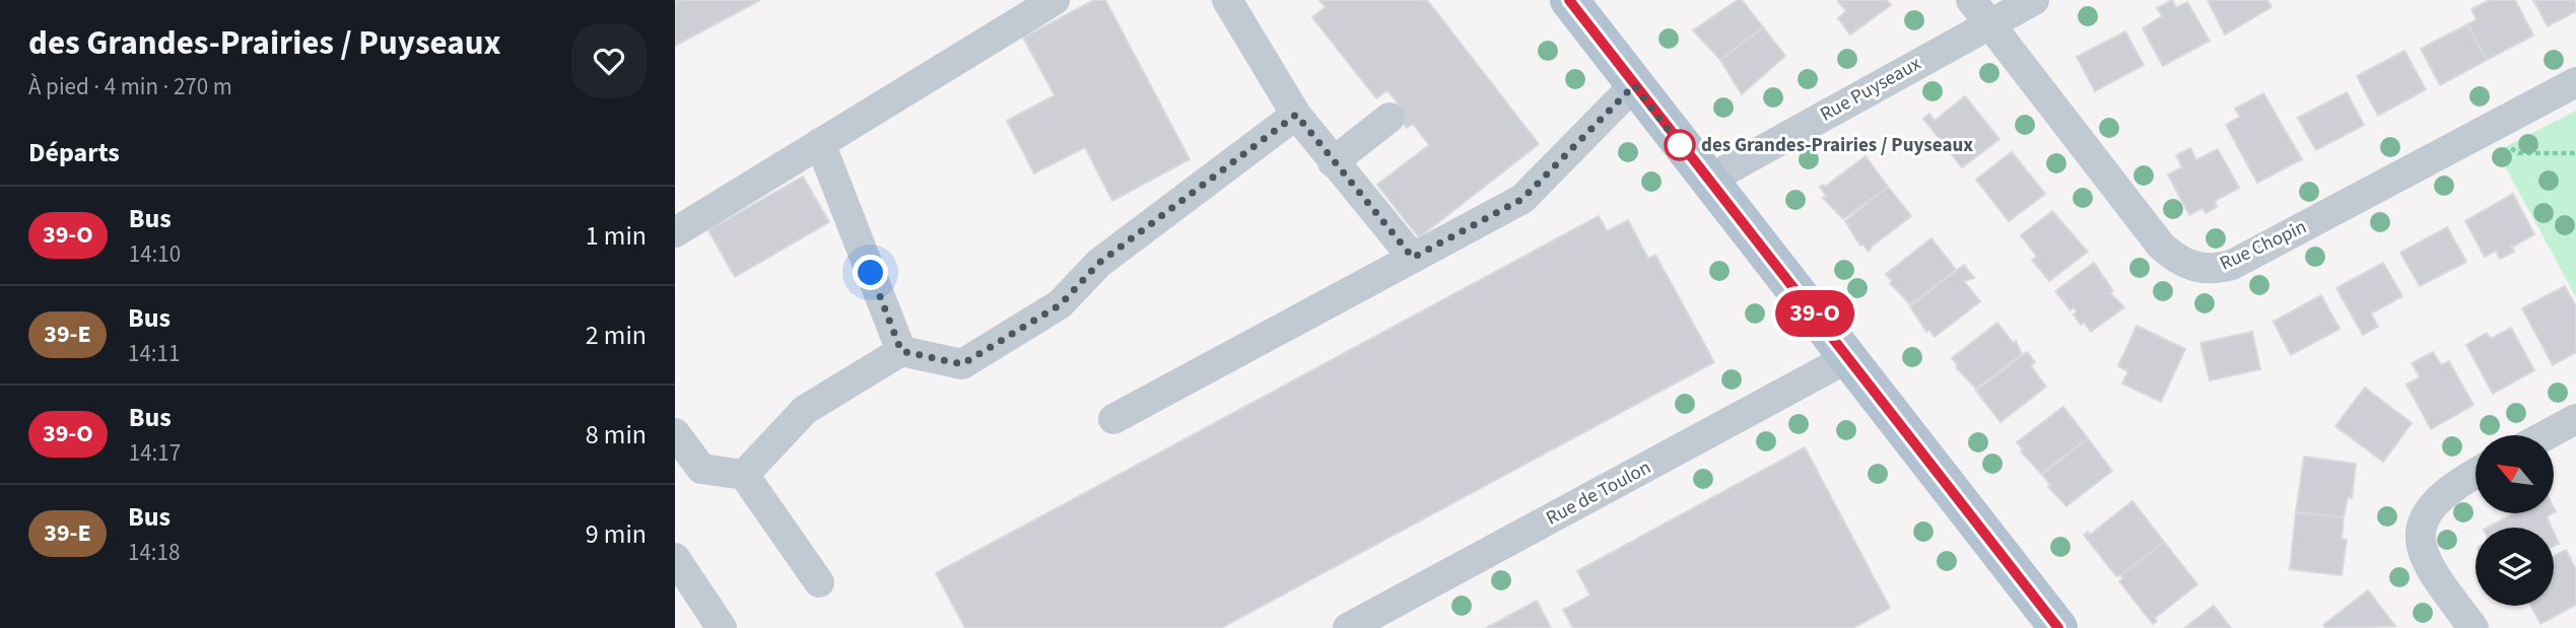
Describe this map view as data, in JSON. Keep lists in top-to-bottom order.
{
  "streets": {
    "street": ["Rue Puyseaux", "Rue Chopin", "Rue de Toulon"]
  },
  "crossings": [
    ["Rue Puyseaux", "Rue Chopin"]
  ],
  "places": ["des Grandes-Prairies / Puyseaux"],
  "lines": ["bus line 39-O"],
  "north": "top left",
  "page": {
    "heading": [
      ["des Grandes-Prairies / Puyseaux", "À pied · 4 min · 270 m"],
      "Départs"
    ],
    "on_map": "39-O",
    "list": [
      {
        "mark": "39-O",
        "name": "Bus",
        "note": "14:10",
        "value": "1 min"
      },
      {
        "mark": "39-E",
        "name": "Bus",
        "note": "14:11",
        "value": "2 min"
      },
      {
        "mark": "39-O",
        "name": "Bus",
        "note": "14:17",
        "value": "8 min"
      },
      {
        "mark": "39-E",
        "name": "Bus",
        "note": "14:18",
        "value": "9 min"
      }
    ]
  }
}
